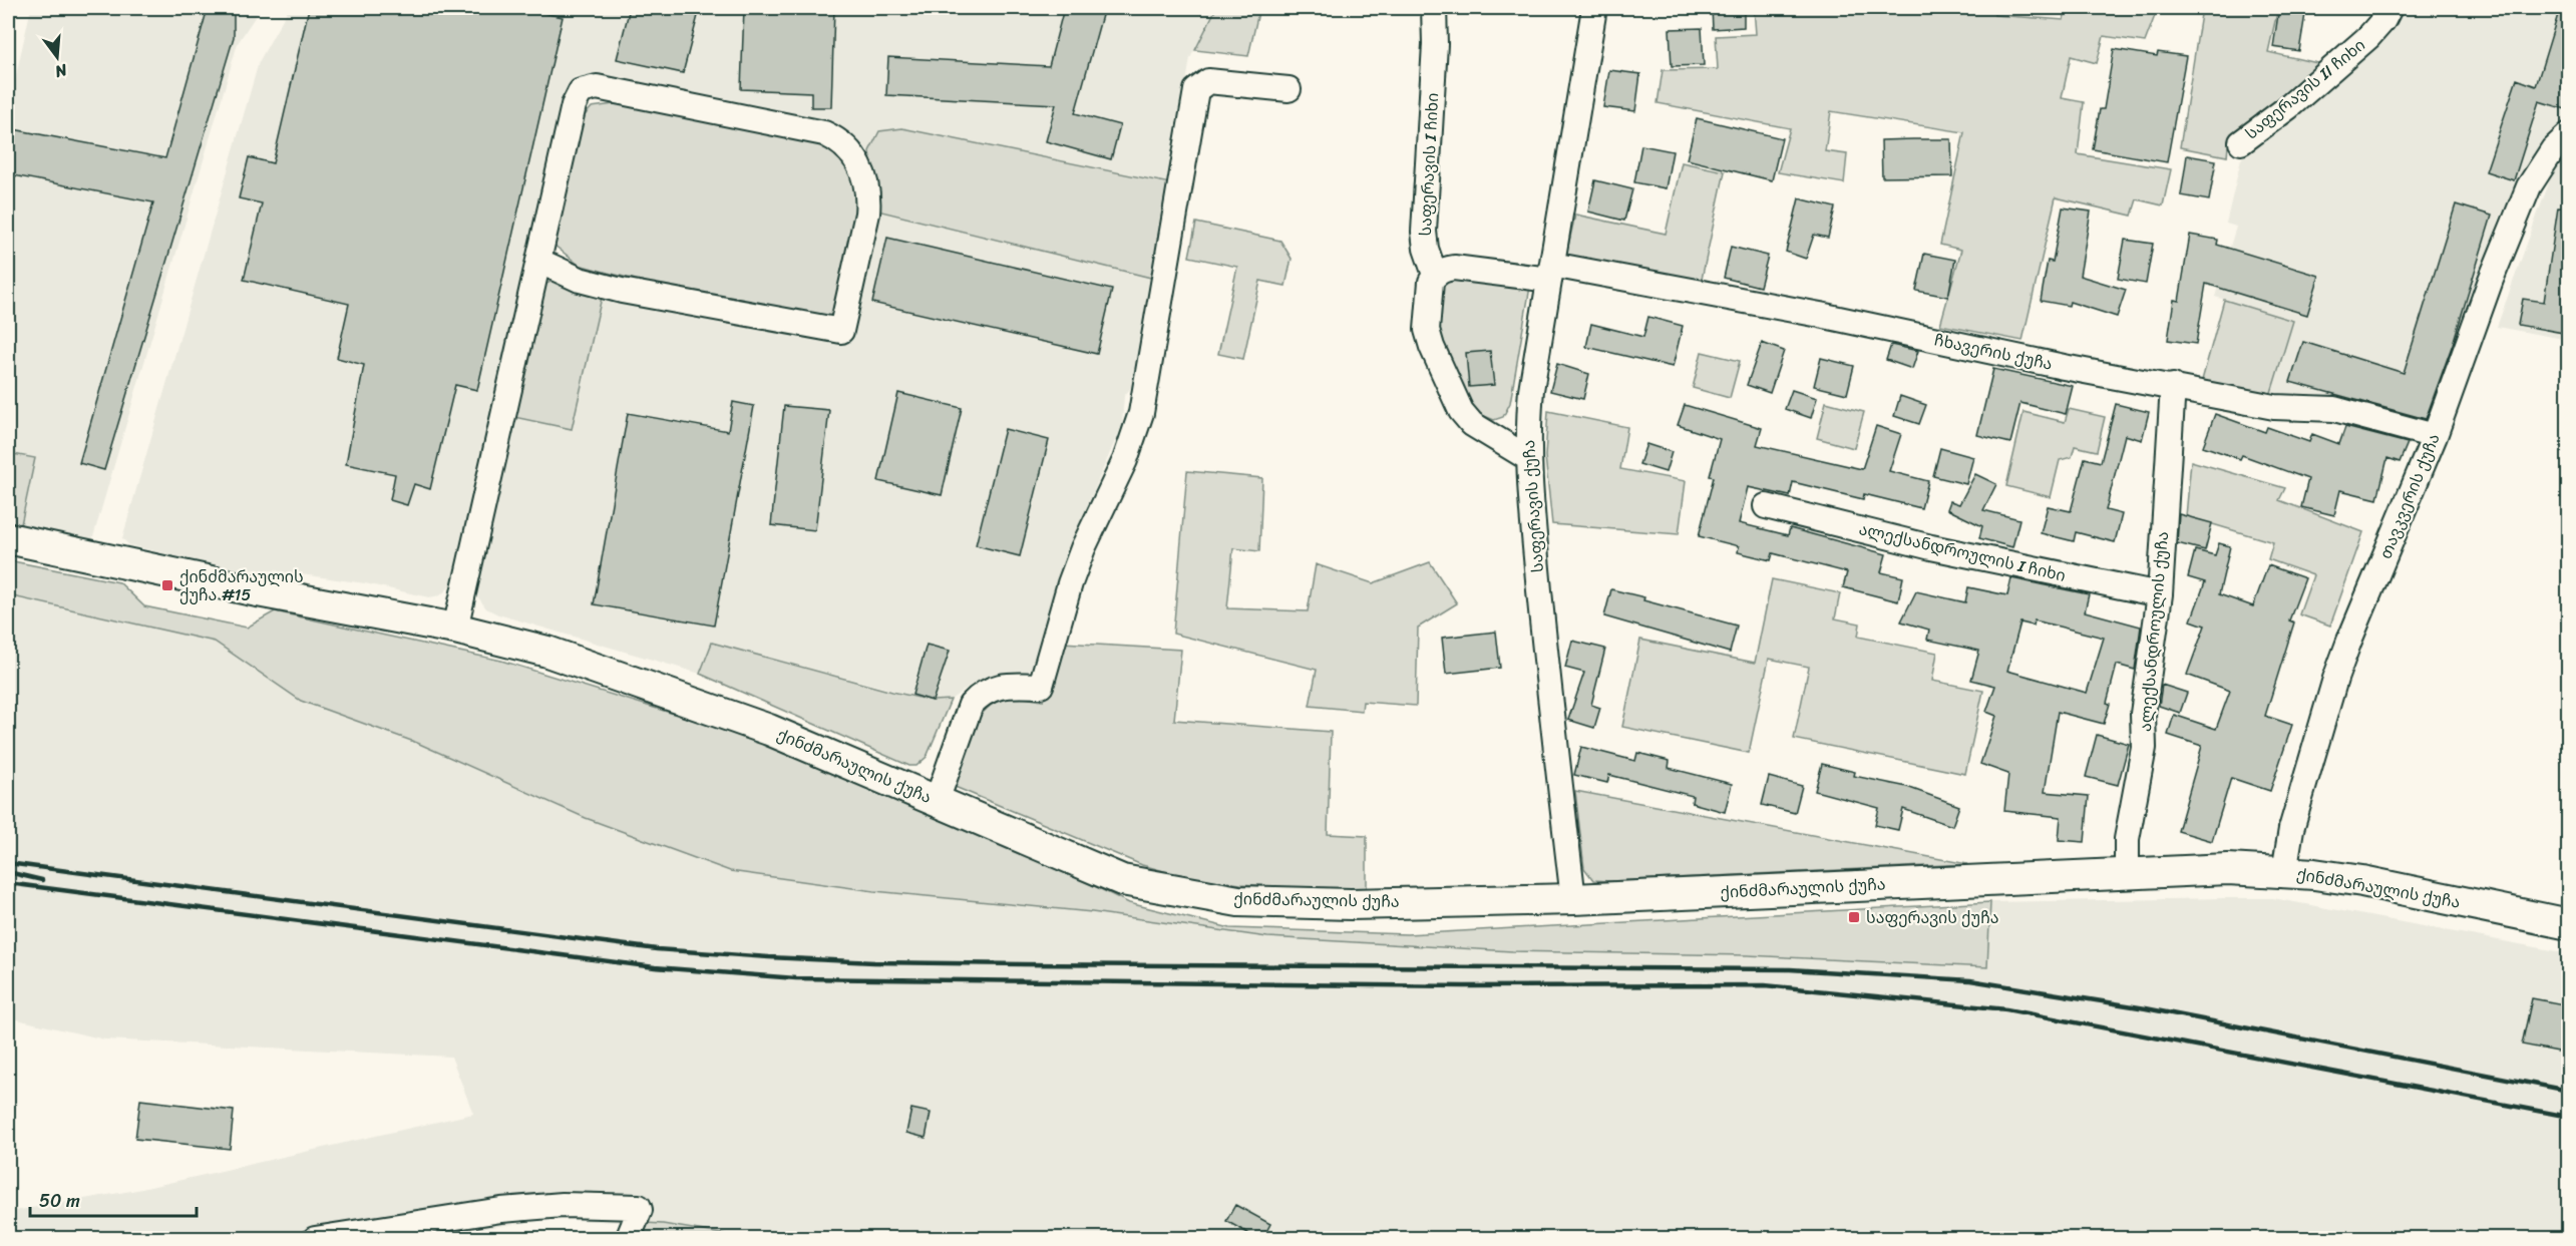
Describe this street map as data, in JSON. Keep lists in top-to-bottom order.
{
  "streets": {
    "main road": ["ქინძმარაულის ქუჩა"],
    "street": [
      "საფერავის II ჩიხი",
      "საფერავის I ჩიხი",
      "ჩხავერის ქუჩა",
      "თავკვერის ქუჩა",
      "საფერავის ქუჩა",
      "ალექსანდროულის I ჩიხი",
      "ალექსანდროულის ქუჩა"
    ]
  },
  "crossings": [
    ["ჩხავერის ქუჩა", "თავკვერის ქუჩა"],
    ["ჩხავერის ქუჩა", "საფერავის ქუჩა"],
    ["ჩხავერის ქუჩა", "ალექსანდროულის ქუჩა"],
    ["თავკვერის ქუჩა", "ქინძმარაულის ქუჩა"],
    ["საფერავის ქუჩა", "ქინძმარაულის ქუჩა"],
    ["ალექსანდროულის I ჩიხი", "ალექსანდროულის ქუჩა"],
    ["ალექსანდროულის ქუჩა", "ქინძმარაულის ქუჩა"]
  ],
  "places": {
    "transit": ["ქინძმარაულის ქუჩა #15", "საფერავის ქუჩა"]
  },
  "scale_bar": "50 m",
  "north": "bottom"
}
